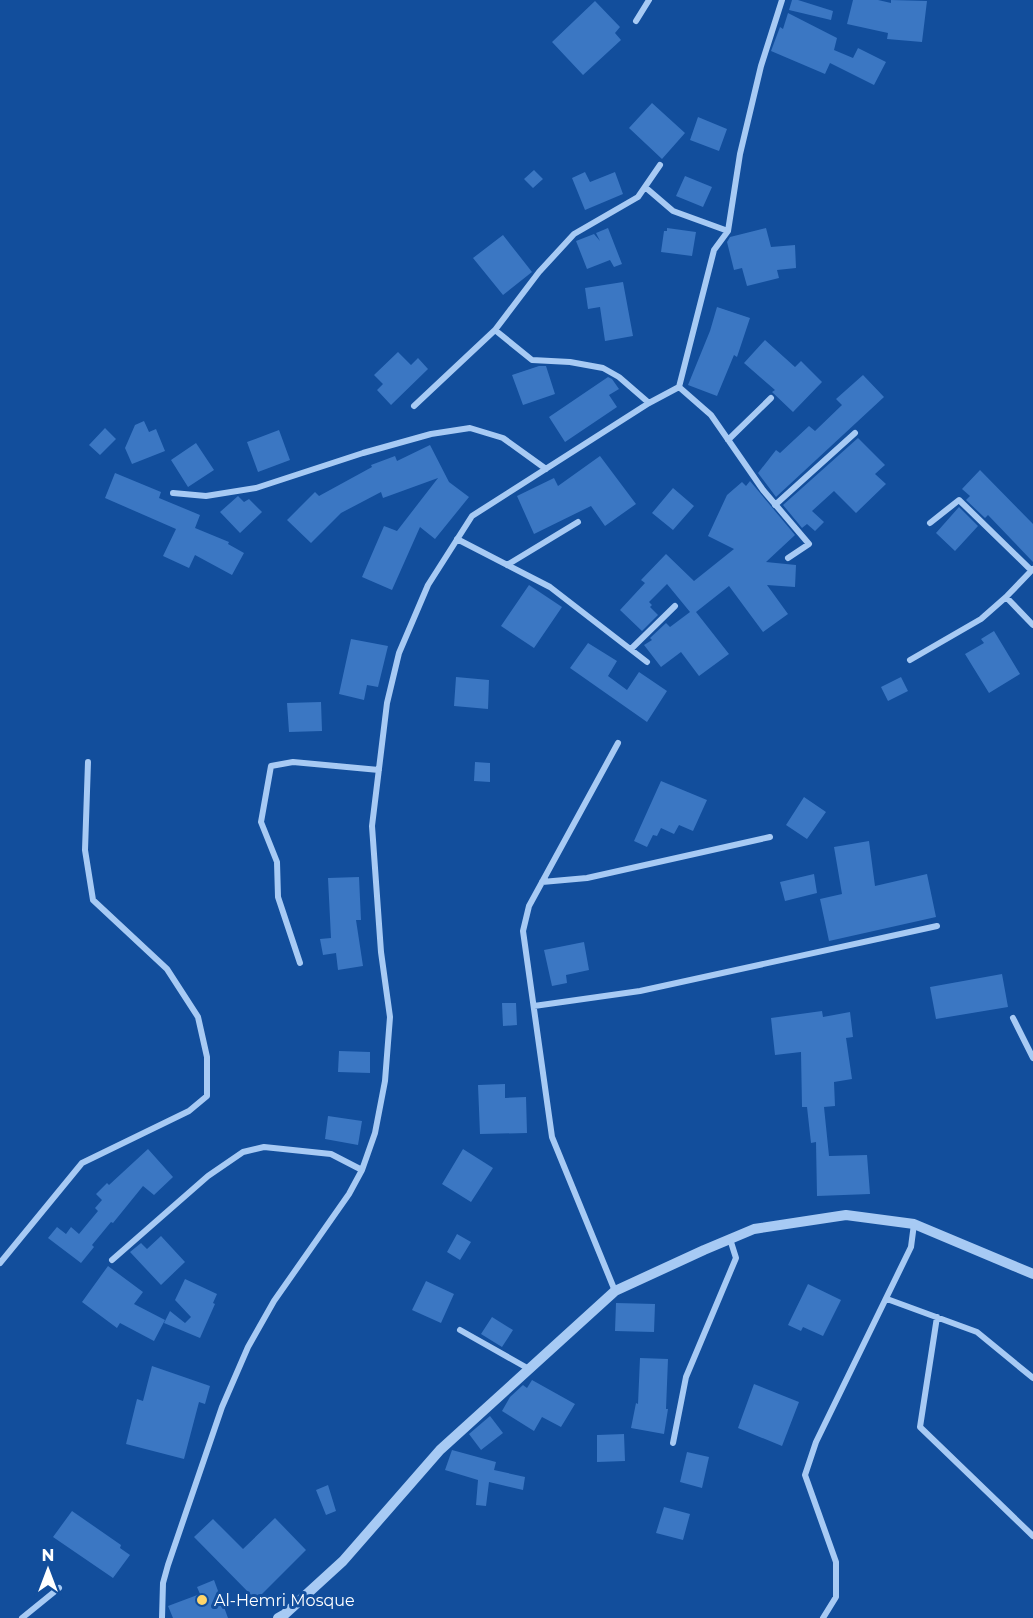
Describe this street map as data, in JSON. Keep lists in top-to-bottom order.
{
  "places": ["Al-Hemri Mosque"],
  "north": "top"
}
